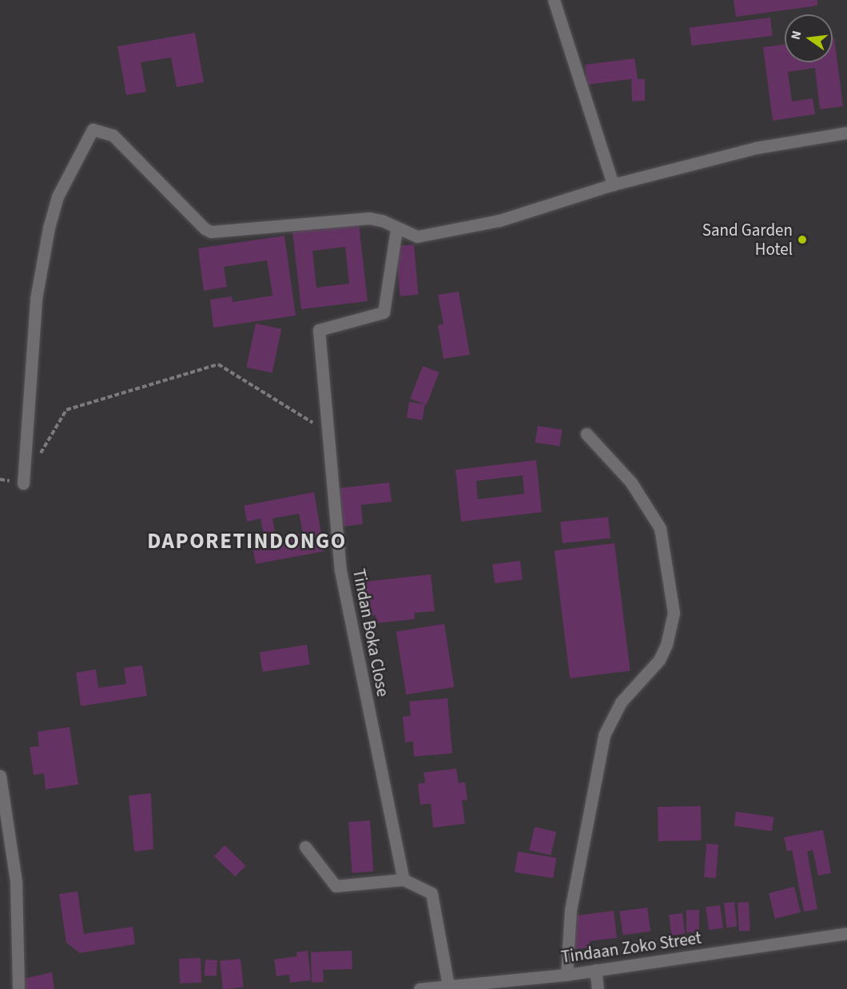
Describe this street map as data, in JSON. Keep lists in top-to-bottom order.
{
  "streets": {
    "street": ["Tindan Boka Close", "Tindaan Zoko Street"]
  },
  "districts": ["DAPORETINDONGO"],
  "places": ["Sand Garden Hotel"],
  "north": "left"
}
